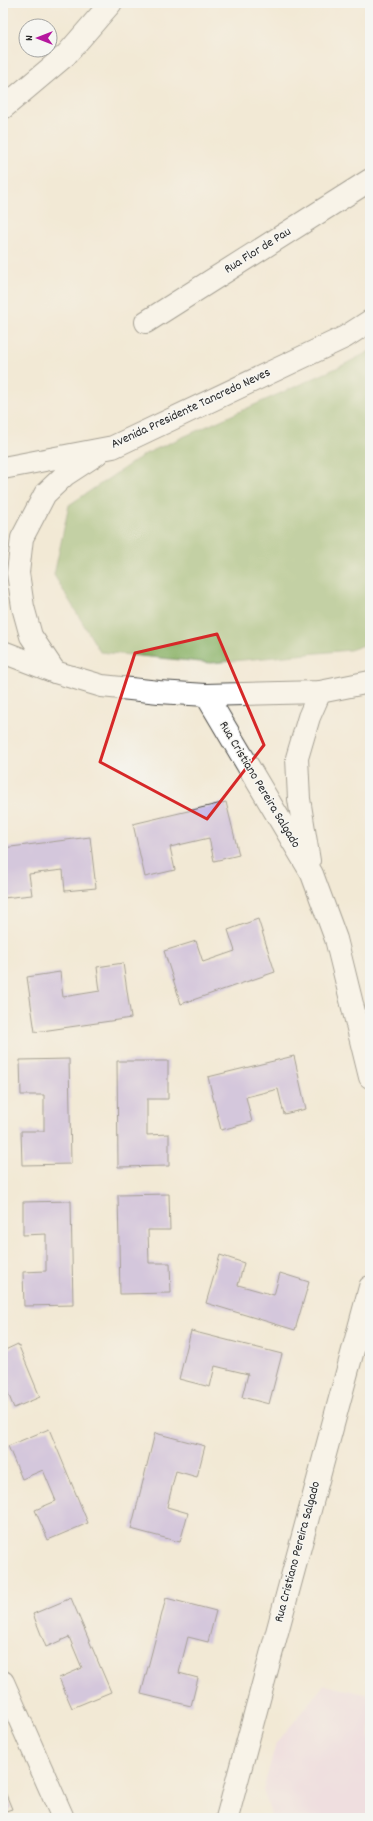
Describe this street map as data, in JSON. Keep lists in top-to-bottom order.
{
  "streets": {
    "street": ["Rua Flor de Pau", "Avenida Presidente Tancredo Neves", "Rua Cristiano Pereira Salgado"]
  },
  "north": "left"
}
